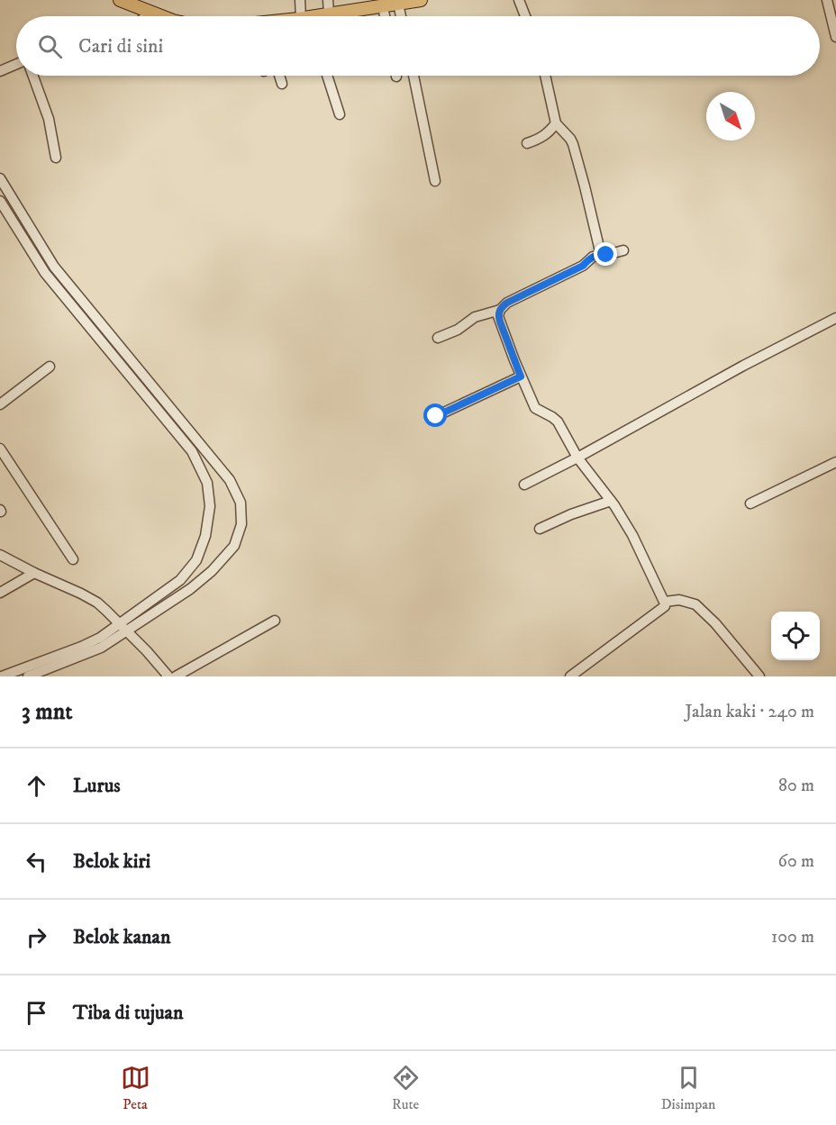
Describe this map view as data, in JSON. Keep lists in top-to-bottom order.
{
  "north": "bottom right",
  "page": {
    "search": "Cari di sini",
    "heading": ["3 mnt", "Jalan kaki · 240 m"],
    "list": [
      ["Lurus", "80 m"],
      ["Belok kiri", "60 m"],
      ["Belok kanan", "100 m"],
      "Tiba di tujuan"
    ],
    "nav": ["Peta", "Rute", "Disimpan"]
  }
}
